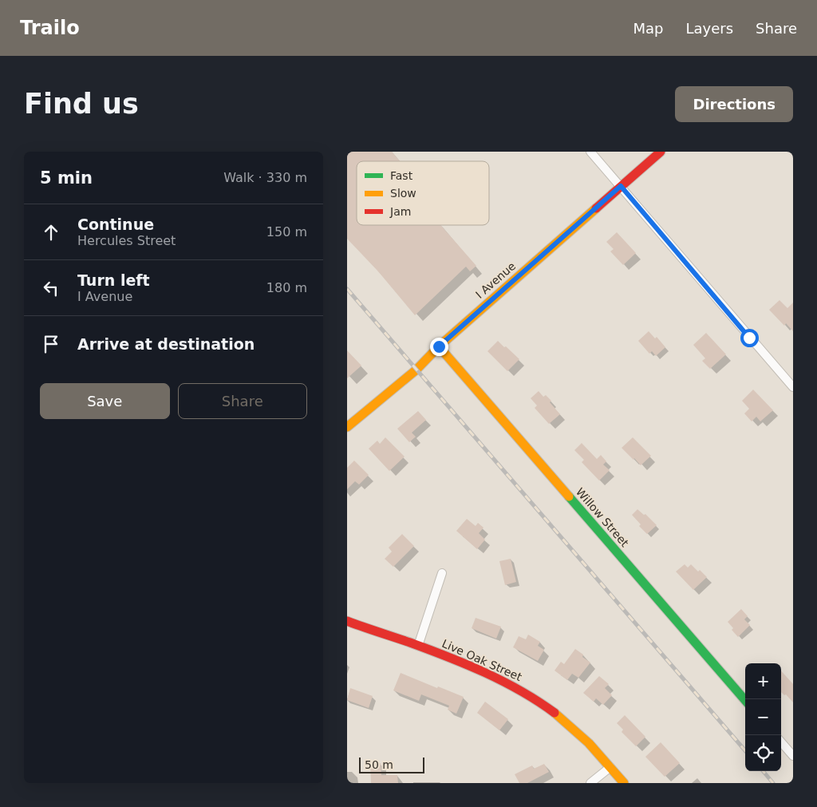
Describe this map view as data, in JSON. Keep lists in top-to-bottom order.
{
  "streets": {
    "street": ["I Avenue", "Willow Street", "Live Oak Street"]
  },
  "crossings": [
    ["I Avenue", "Willow Street"]
  ],
  "legend": ["Fast", "Slow", "Jam"],
  "scale_bar": "50 m",
  "page": {
    "header": "Trailo",
    "nav": ["Map", "Layers", "Share"],
    "buttons": [
      "Directions",
      ["Save", "Share"]
    ],
    "title": "Find us",
    "heading": ["5 min", "Walk · 330 m"],
    "list": [
      ["Continue", "Hercules Street", "150 m"],
      ["Turn left", "I Avenue", "180 m"],
      "Arrive at destination"
    ],
    "map_buttons": ["+", "−"],
    "scale": "50 m"
  }
}
